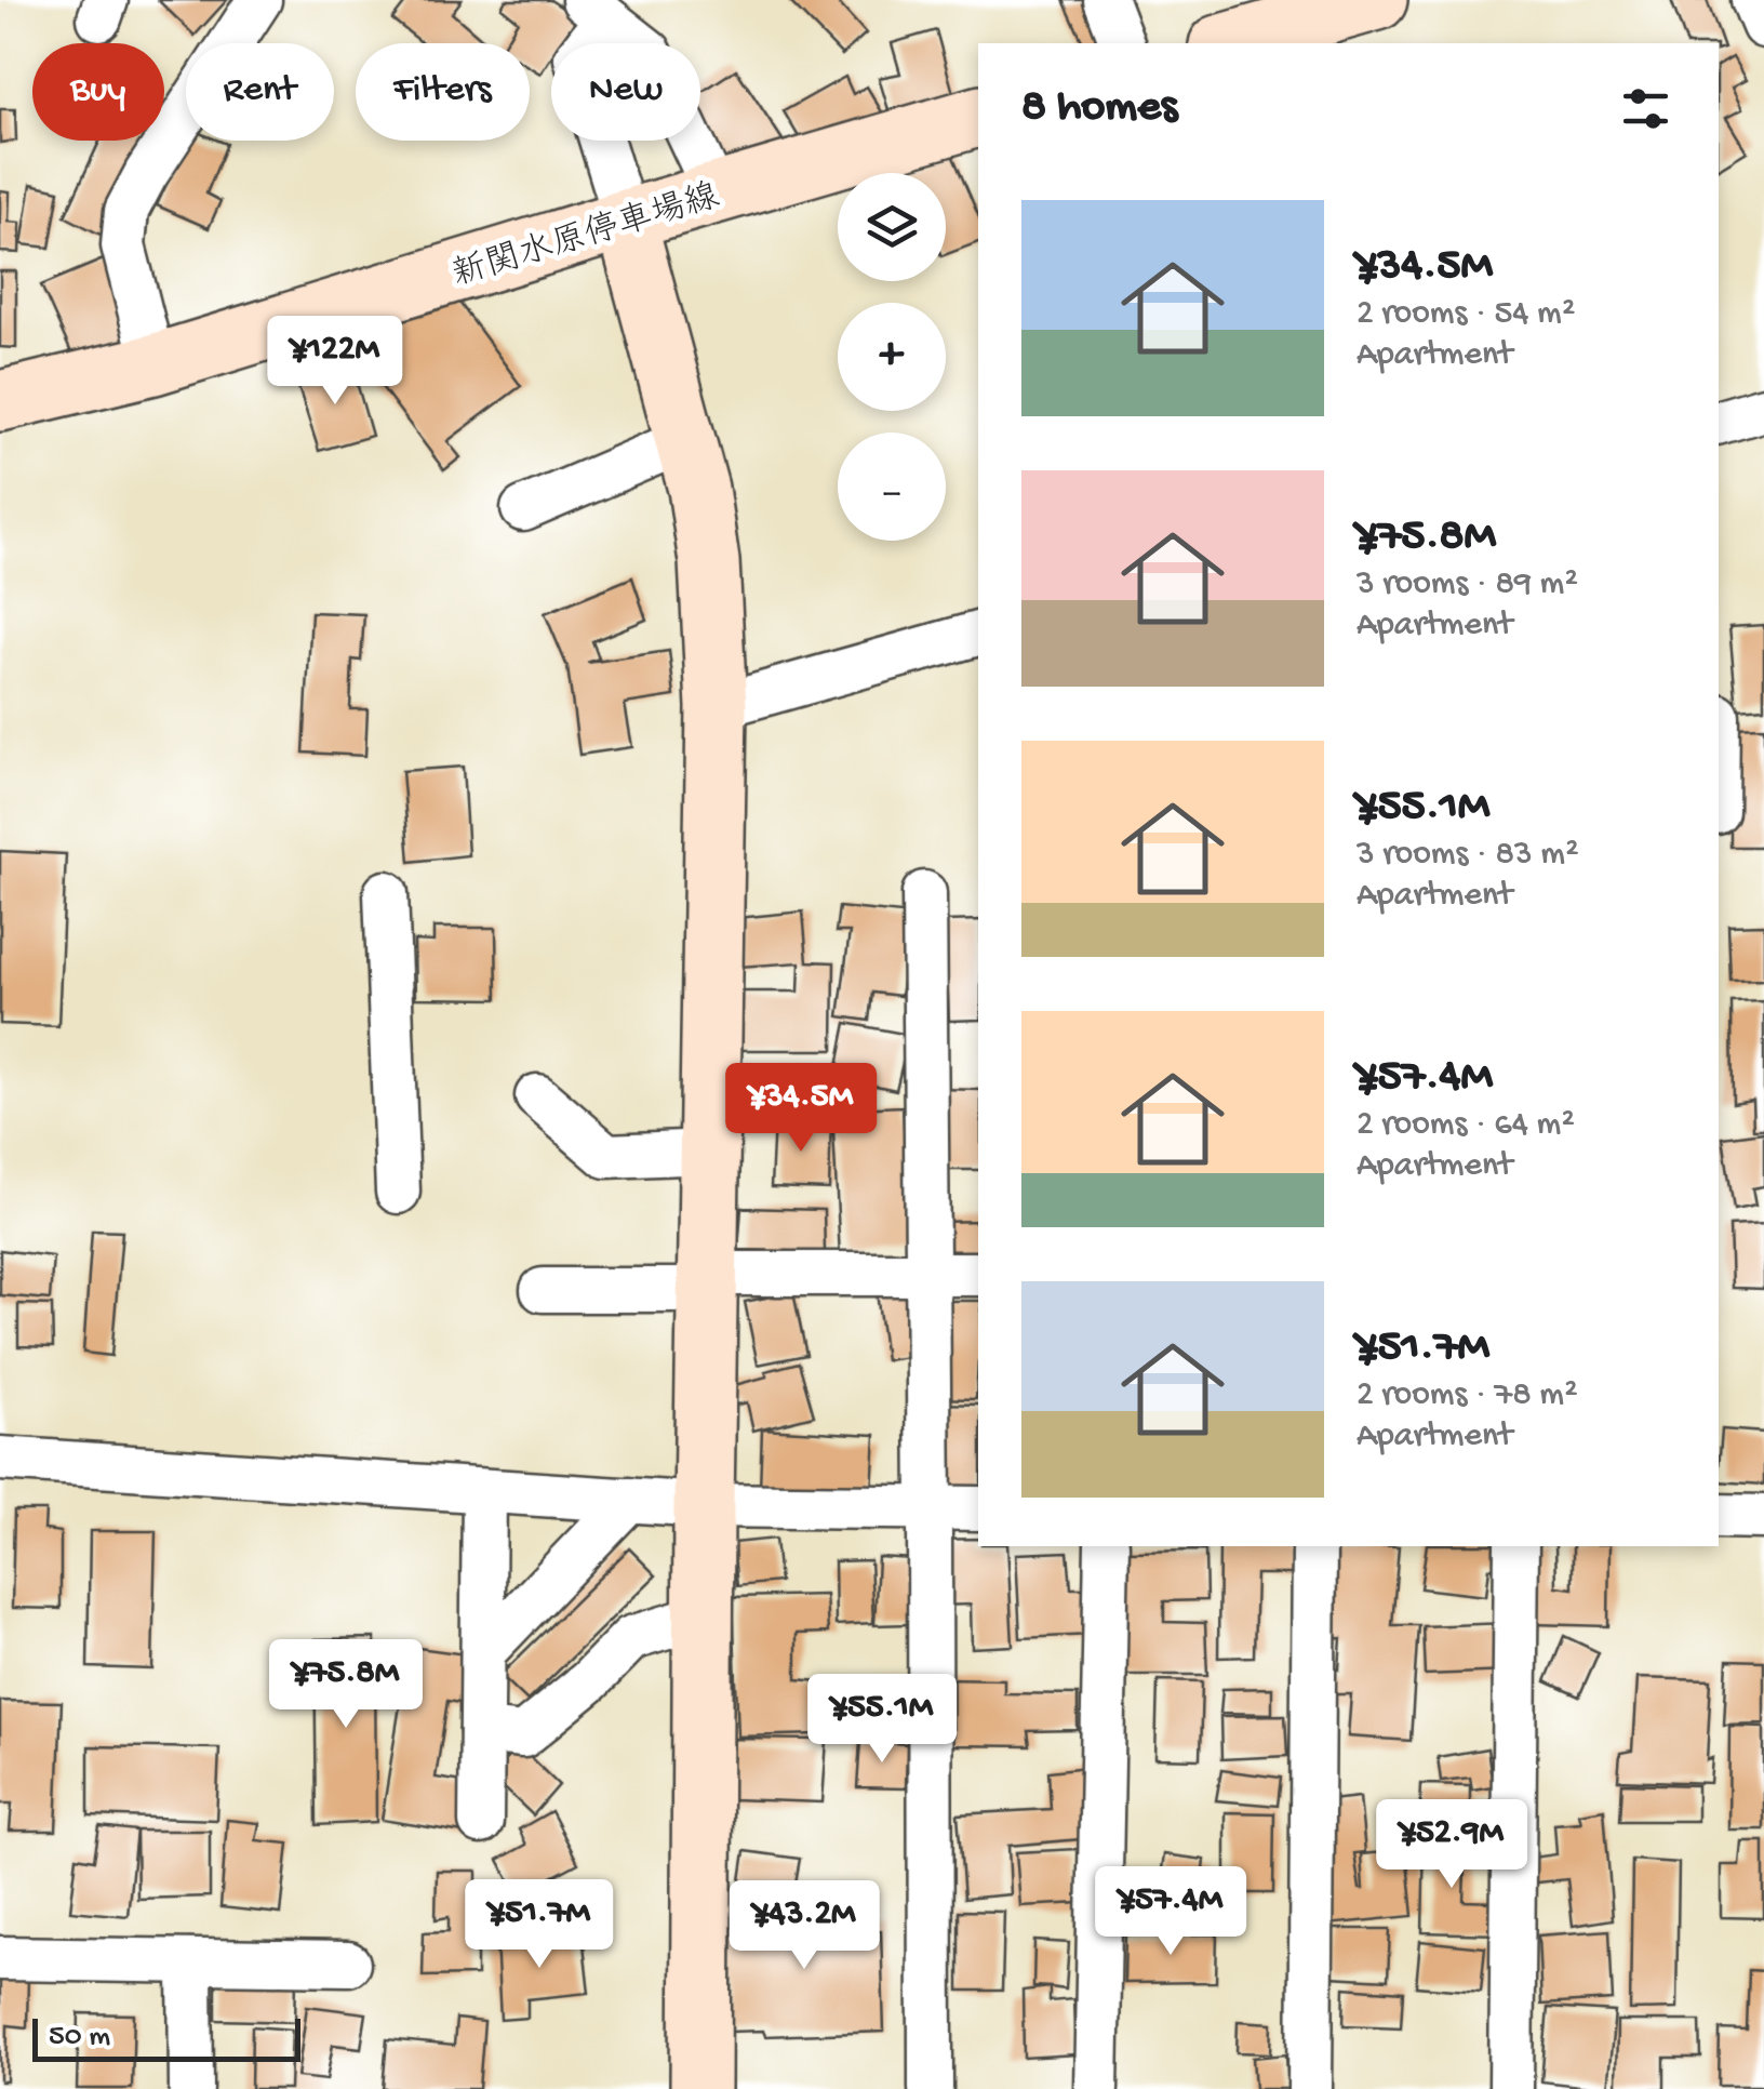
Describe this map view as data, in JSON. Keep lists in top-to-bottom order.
{
  "streets": {
    "street": ["新関水原停車場線"]
  },
  "scale_bar": "50 m",
  "page": {
    "chip": [
      "Buy",
      "Rent",
      "Filters",
      "New"
    ],
    "heading": "8 homes",
    "map_buttons": ["+", "−"],
    "list": [
      {
        "name": "¥34.5M",
        "note": "2 rooms · 54 m² · Apartment"
      },
      {
        "name": "¥75.8M",
        "note": "3 rooms · 89 m² · Apartment"
      },
      {
        "name": "¥55.1M",
        "note": "3 rooms · 83 m² · Apartment"
      },
      {
        "name": "¥57.4M",
        "note": "2 rooms · 64 m² · Apartment"
      },
      {
        "name": "¥51.7M",
        "note": "2 rooms · 78 m² · Apartment"
      }
    ],
    "price": [
      "¥122M",
      "¥34.5M",
      "¥75.8M",
      "¥55.1M",
      "¥52.9M",
      "¥57.4M",
      "¥51.7M",
      "¥43.2M"
    ],
    "scale": "50 m"
  }
}
